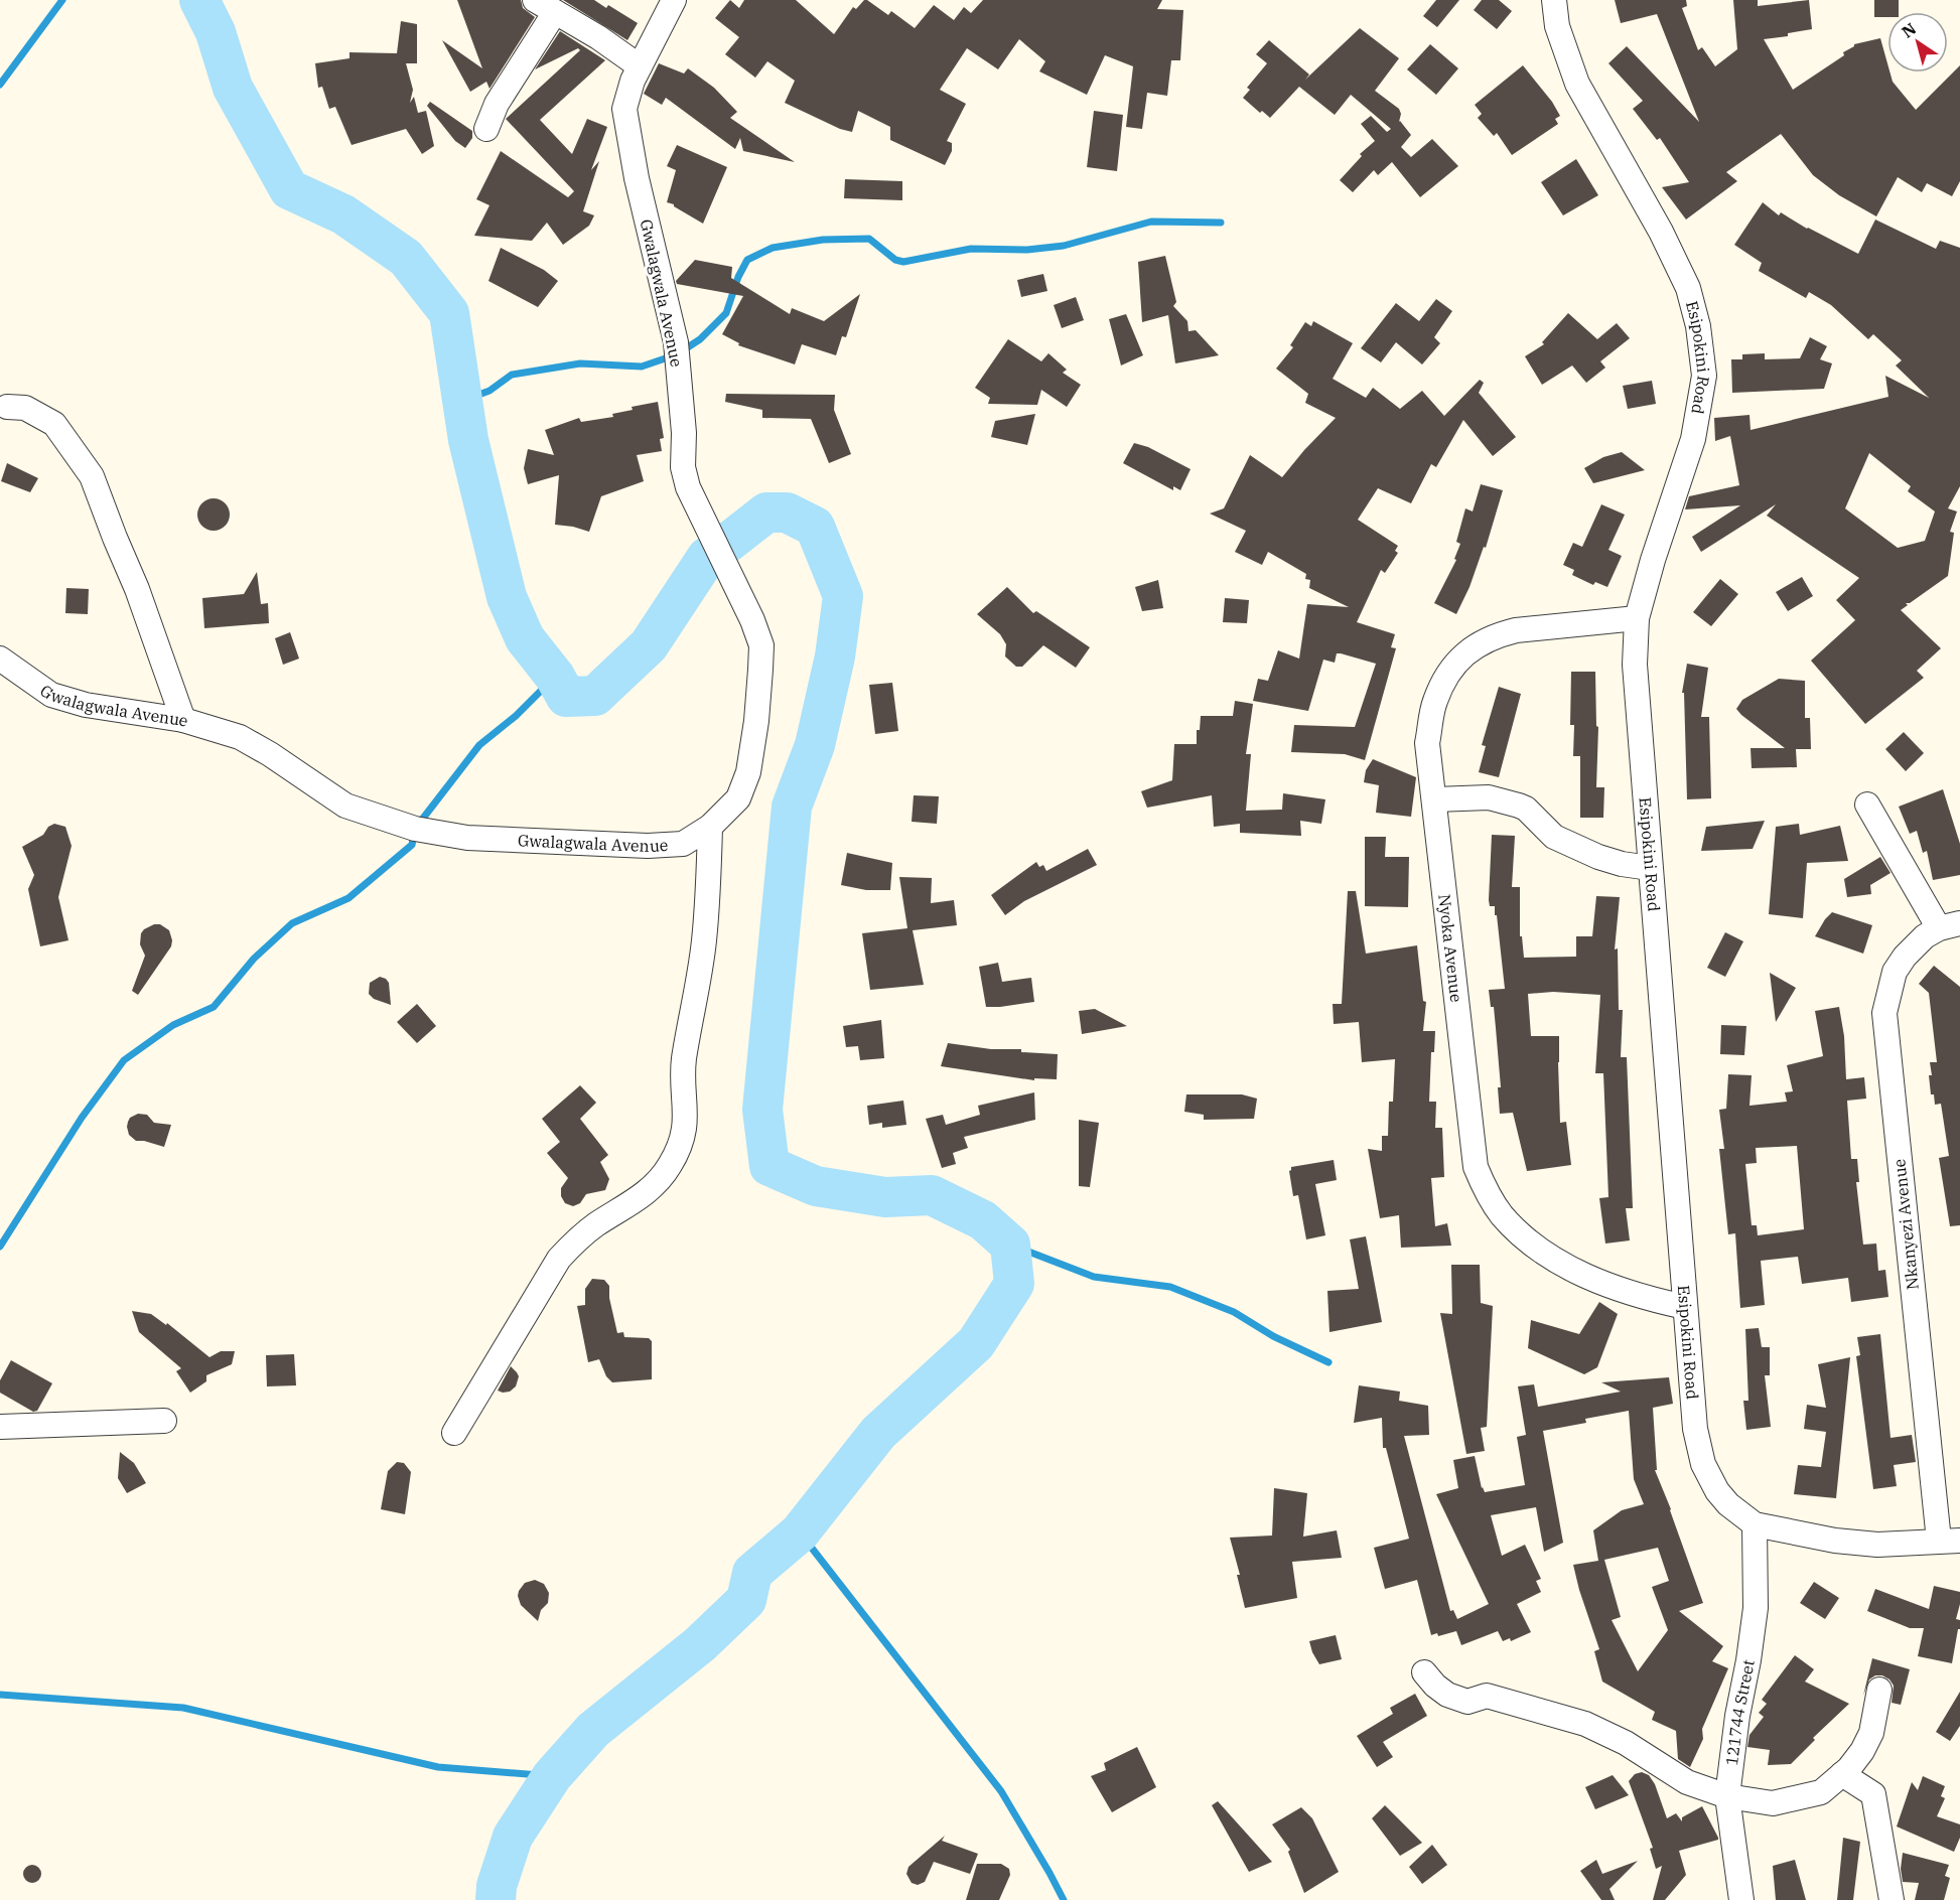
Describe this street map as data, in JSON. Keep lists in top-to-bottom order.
{
  "streets": {
    "street": [
      "Gwalagwala Avenue",
      "Esipokini Road",
      "Nyoka Avenue",
      "Nkanyezi Avenue",
      "121744 Street"
    ]
  },
  "crossings": [
    ["Esipokini Road", "Nyoka Avenue"],
    ["Esipokini Road", "Nkanyezi Avenue"],
    ["Esipokini Road", "121744 Street"]
  ],
  "north": "top left"
}
